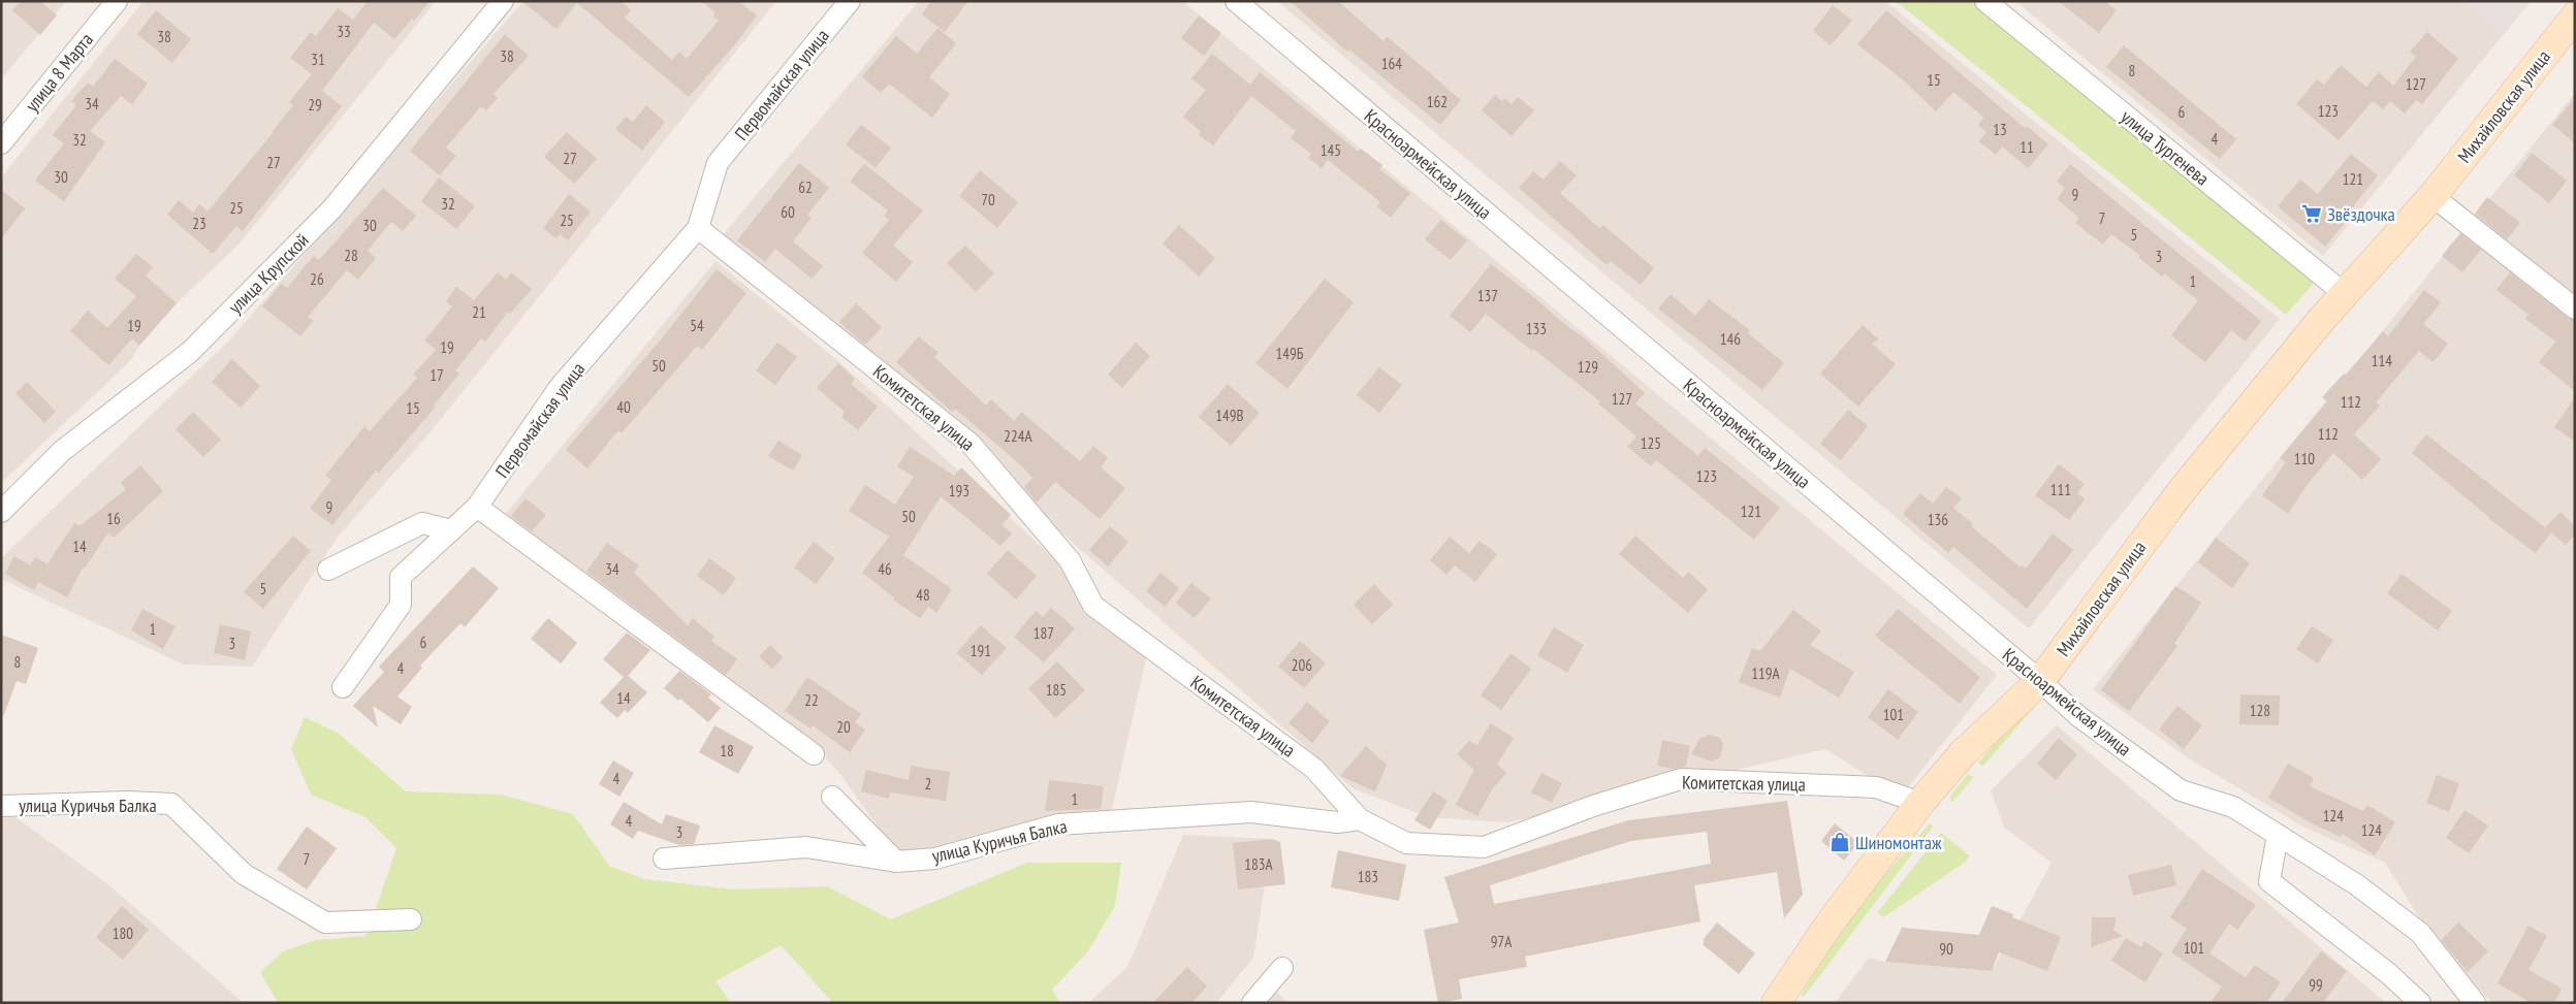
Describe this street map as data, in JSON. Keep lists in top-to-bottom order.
{
  "streets": {
    "main road": ["Михайловская улица"],
    "street": [
      "улица 8 Марта",
      "Первомайская улица",
      "улица Тургенева",
      "Красноармейская улица",
      "улица Крупской",
      "Комитетская улица",
      "улица Куричья Балка"
    ]
  },
  "crossings": [
    ["Первомайская улица", "Комитетская улица"],
    ["Михайловская улица", "улица Тургенева"],
    ["Михайловская улица", "Красноармейская улица"],
    ["Михайловская улица", "Комитетская улица"],
    ["Комитетская улица", "улица Куричья Балка"]
  ],
  "places": {
    "supermarket": ["Звёздочка"],
    "shop": ["Шиномонтаж"]
  },
  "house_numbers": [
    "33",
    "38",
    "38",
    "31",
    "164",
    "8",
    "15",
    "127",
    "162",
    "34",
    "29",
    "123",
    "6",
    "13",
    "4",
    "32",
    "11",
    "145",
    "27",
    "27",
    "30",
    "121",
    "62",
    "9",
    "70",
    "32",
    "25",
    "60",
    "7",
    "25",
    "23",
    "30",
    "5",
    "28",
    "3",
    "26",
    "1",
    "137",
    "21",
    "19",
    "54",
    "133",
    "146",
    "19",
    "149Б",
    "114",
    "50",
    "129",
    "17",
    "127",
    "112",
    "40",
    "15",
    "149В",
    "112",
    "224А",
    "125",
    "110",
    "123",
    "111",
    "193",
    "9",
    "121",
    "50",
    "16",
    "136",
    "14",
    "34",
    "46",
    "5",
    "48",
    "1",
    "187",
    "6",
    "3",
    "191",
    "8",
    "206",
    "4",
    "119А",
    "185",
    "14",
    "22",
    "128",
    "101",
    "20",
    "18",
    "4",
    "2",
    "1",
    "124",
    "4",
    "124",
    "3",
    "7",
    "183А",
    "183",
    "180",
    "97А",
    "101",
    "90",
    "99"
  ]
}
